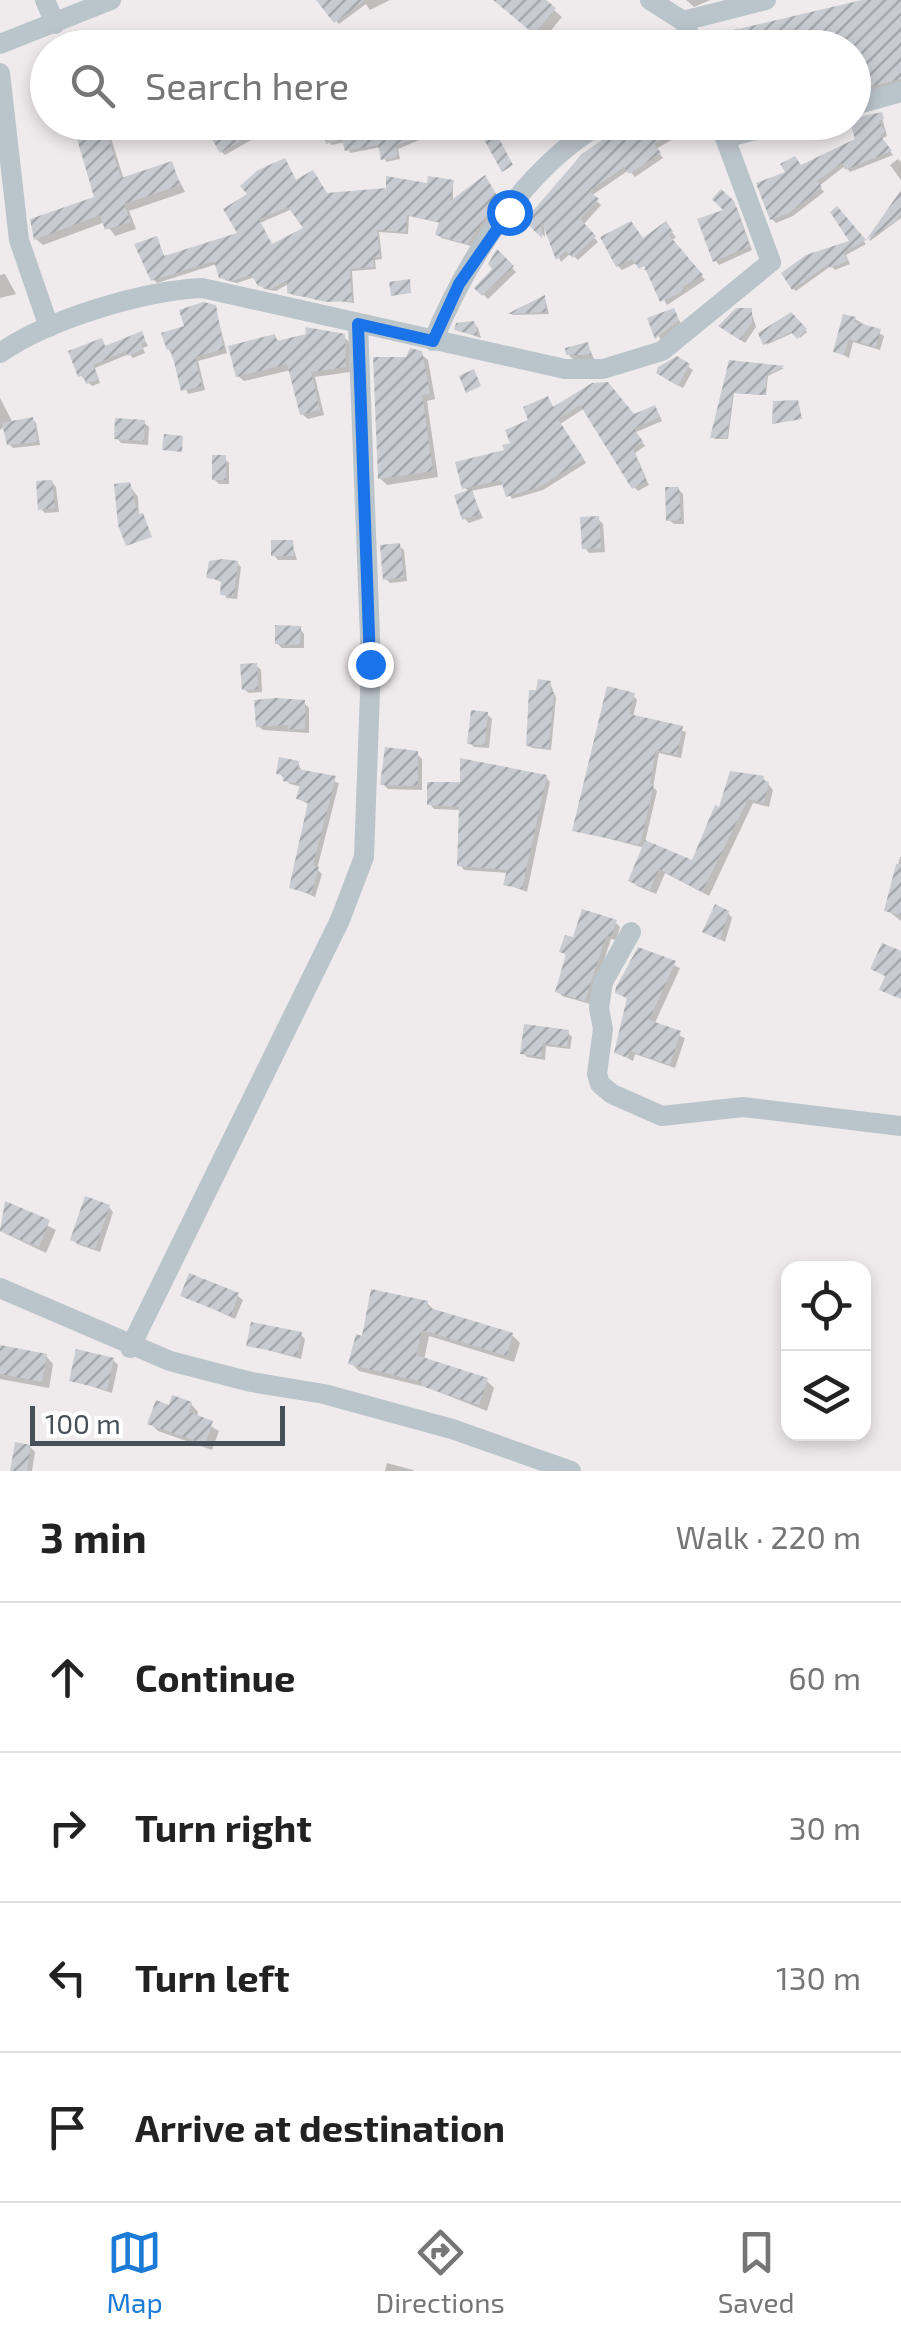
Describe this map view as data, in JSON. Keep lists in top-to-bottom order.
{
  "scale_bar": "100 m",
  "page": {
    "search": "Search here",
    "scale": "100 m",
    "heading": ["3 min", "Walk · 220 m"],
    "list": [
      ["Continue", "60 m"],
      ["Turn right", "30 m"],
      ["Turn left", "130 m"],
      "Arrive at destination"
    ],
    "nav": ["Map", "Directions", "Saved"]
  }
}
